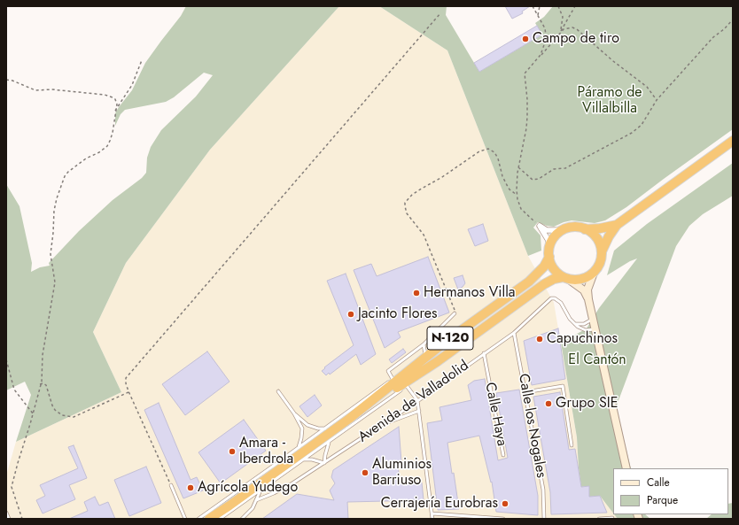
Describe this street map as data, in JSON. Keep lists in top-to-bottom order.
{
  "streets": {
    "highway": ["N-120", "Avenida de Valladolid"],
    "lane": ["Calle Haya", "Calle los Nogales"]
  },
  "crossings": [
    ["N-120", "Avenida de Valladolid"],
    ["Avenida de Valladolid", "Calle Haya"],
    ["Avenida de Valladolid", "Calle los Nogales"]
  ],
  "parks": ["Páramo de Villalbilla", "El Cantón"],
  "places": [
    "Campo de tiro",
    "Hermanos Villa",
    "Jacinto Flores",
    "Capuchinos",
    "Grupo SIE",
    "Amara - Iberdrola",
    "Aluminios Barriuso",
    "Agrícola Yudego",
    "Cerrajería Eurobras"
  ],
  "legend": ["Calle", "Parque"]
}
